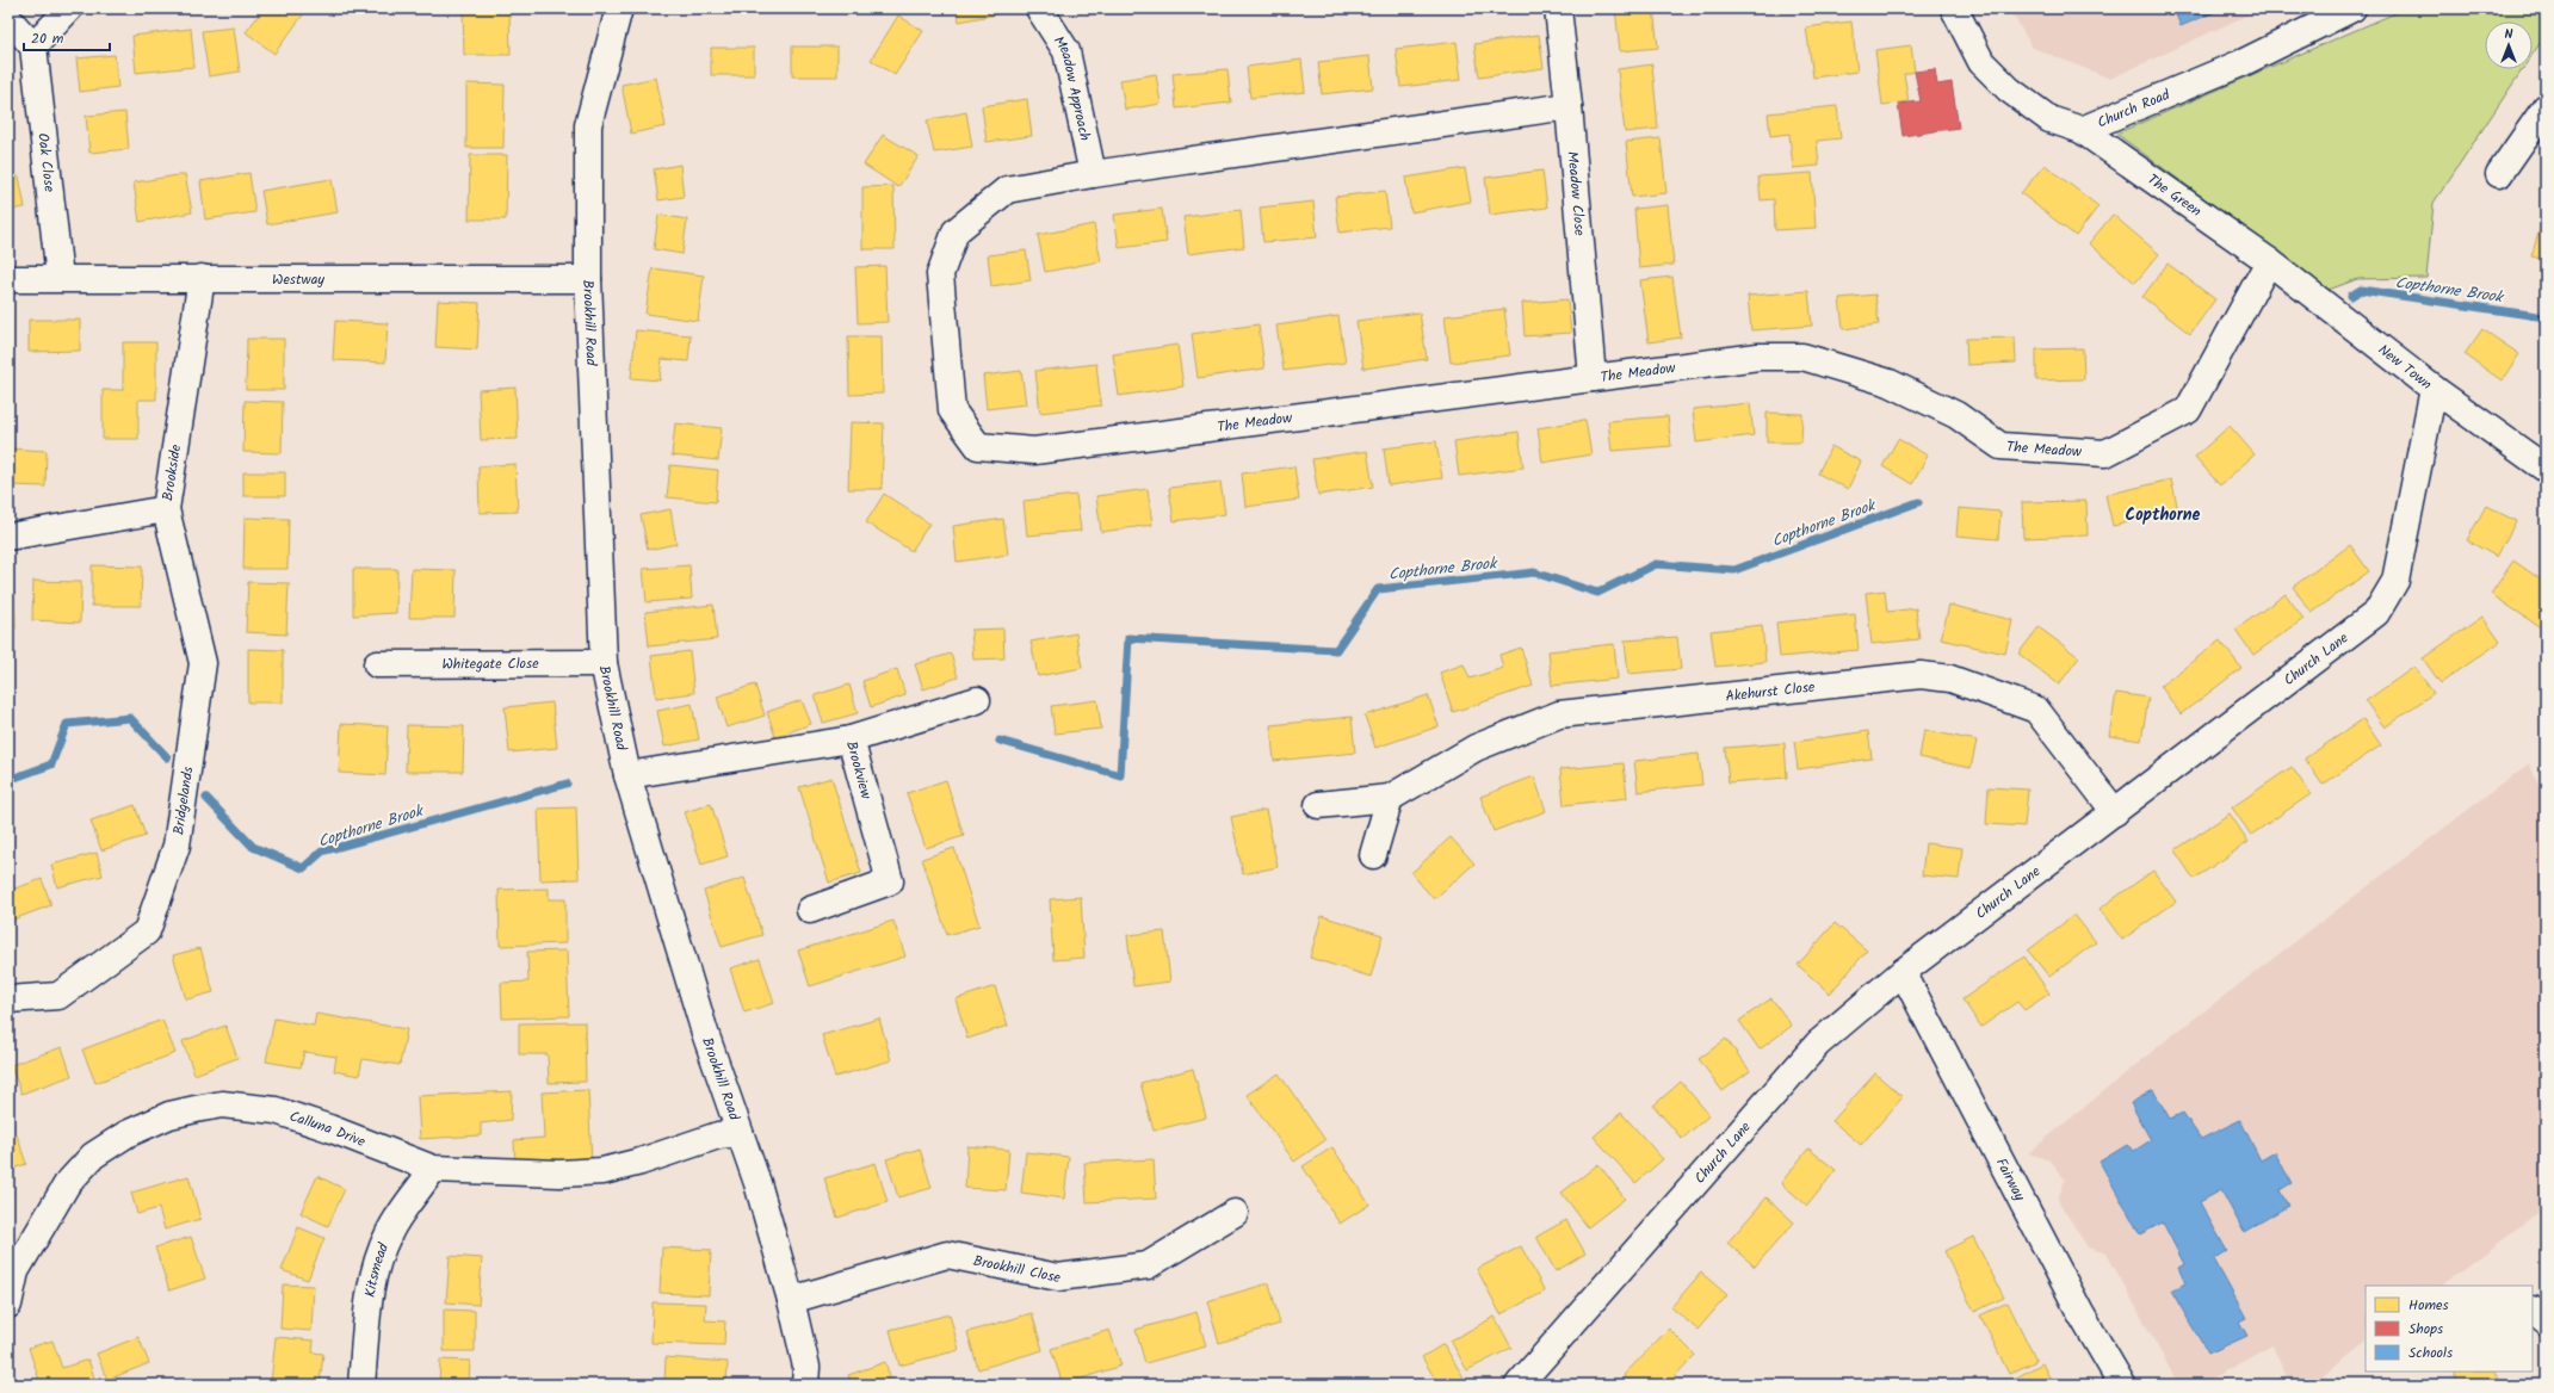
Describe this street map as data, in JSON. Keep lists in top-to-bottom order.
{
  "streets": {
    "street": [
      "Meadow Approach",
      "Church Road",
      "Oak Close",
      "Meadow Close",
      "The Green",
      "Westway",
      "Brookhill Road",
      "New Town",
      "The Meadow",
      "Brookside",
      "Church Lane",
      "Whitegate Close",
      "Akehurst Close",
      "Brookview",
      "Bridgelands",
      "Calluna Drive",
      "Fairway",
      "Brookhill Close",
      "Kitsmead"
    ]
  },
  "crossings": [
    ["Meadow Approach", "The Meadow"],
    ["Church Road", "The Green"],
    ["Oak Close", "Westway"],
    ["Meadow Close", "The Meadow"],
    ["The Green", "New Town"],
    ["The Green", "The Meadow"],
    ["Westway", "Brookhill Road"],
    ["Westway", "Brookside"],
    ["Brookhill Road", "Whitegate Close"],
    ["Brookhill Road", "Brookview"],
    ["Brookhill Road", "Calluna Drive"],
    ["Brookhill Road", "Brookhill Close"],
    ["New Town", "The Meadow"],
    ["New Town", "Church Lane"],
    ["Brookside", "Bridgelands"],
    ["Church Lane", "Akehurst Close"],
    ["Church Lane", "Fairway"],
    ["Calluna Drive", "Kitsmead"]
  ],
  "districts": ["Copthorne"],
  "water": ["Copthorne Brook"],
  "legend": ["Homes", "Shops", "Schools"],
  "scale_bar": "20 m",
  "north": "top"
}
